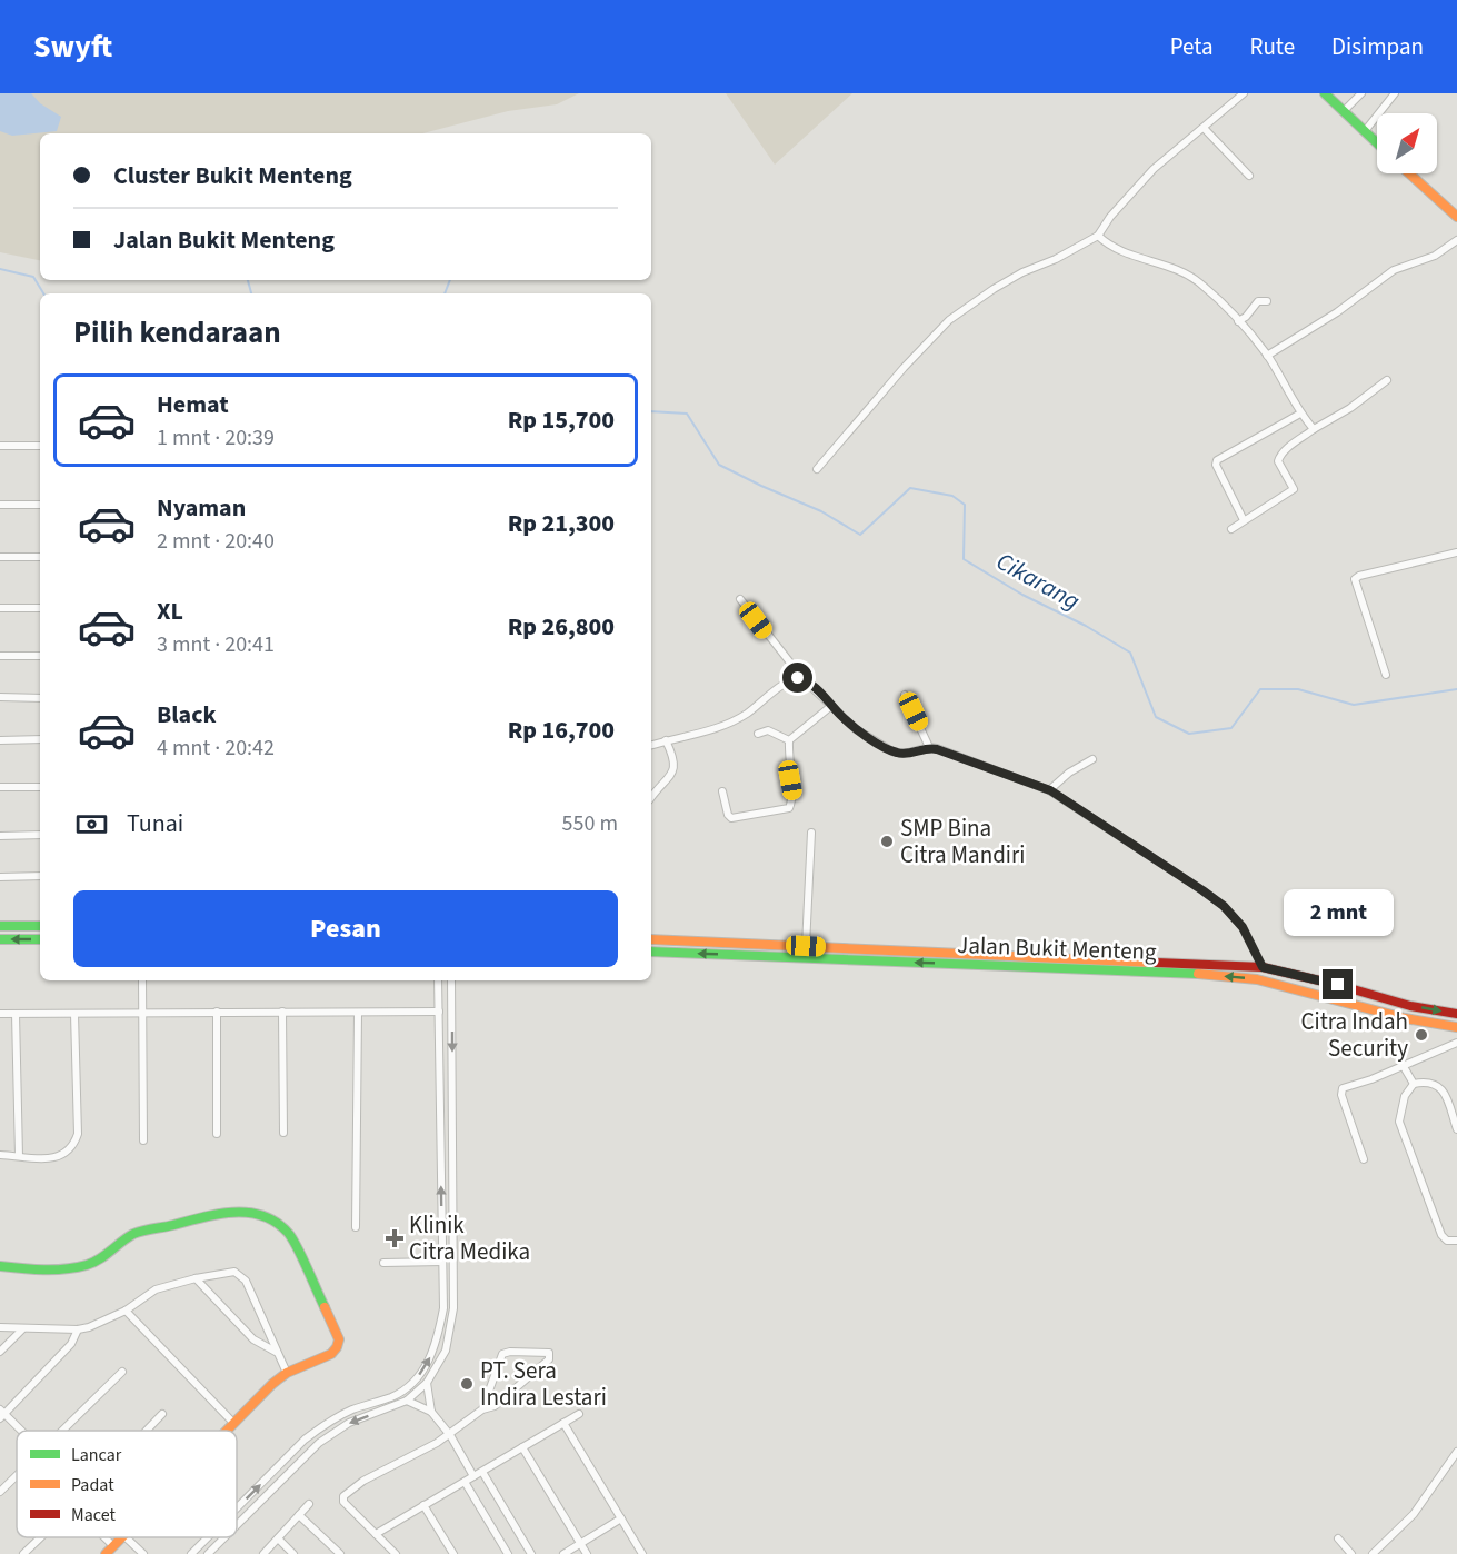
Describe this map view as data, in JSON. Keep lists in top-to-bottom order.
{
  "streets": {
    "street": ["Jalan Bukit Menteng"]
  },
  "water": ["Cikarang"],
  "places": {
    "other": ["SMP Bina Citra Mandiri", "Citra Indah Security", "PT. Sera Indira Lestari"],
    "health": ["Klinik Citra Medika"]
  },
  "legend": ["Lancar", "Padat", "Macet"],
  "north": "top right",
  "page": {
    "header": "Swyft",
    "nav": ["Peta", "Rute", "Disimpan"],
    "banner": ["Cluster Bukit Menteng", "Jalan Bukit Menteng"],
    "heading": "Pilih kendaraan",
    "list": [
      {
        "name": "Hemat",
        "note": "1 mnt · 20:39",
        "value": "Rp 15,700"
      },
      {
        "name": "Nyaman",
        "note": "2 mnt · 20:40",
        "value": "Rp 21,300"
      },
      {
        "name": "XL",
        "note": "3 mnt · 20:41",
        "value": "Rp 26,800"
      },
      {
        "name": "Black",
        "note": "4 mnt · 20:42",
        "value": "Rp 16,700"
      }
    ],
    "pay": ["Tunai", "550 m"],
    "buttons": "Pesan",
    "bubble": "2 mnt"
  }
}
